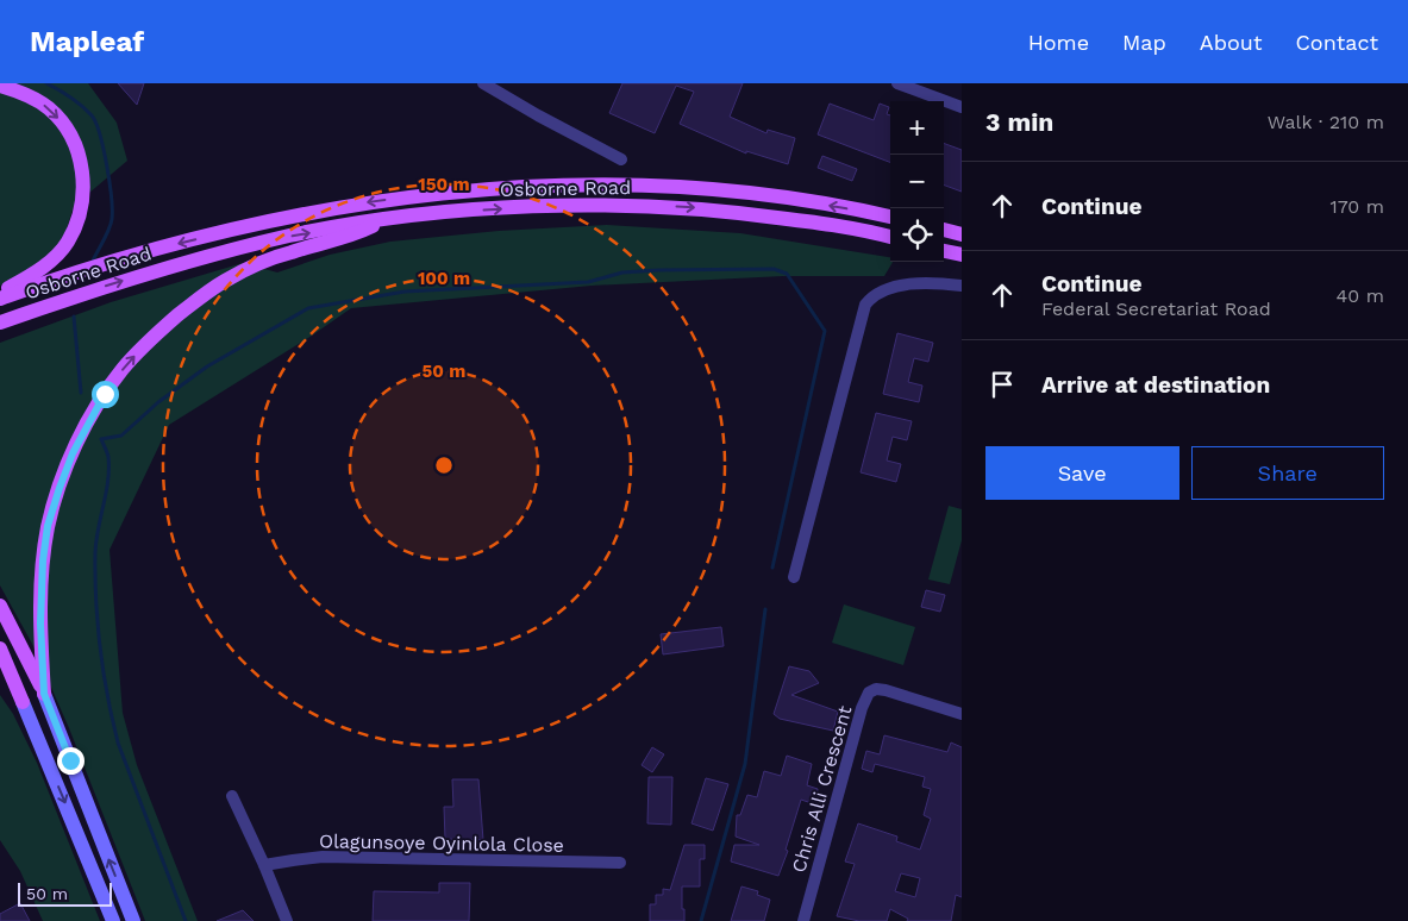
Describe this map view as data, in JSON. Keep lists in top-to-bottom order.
{
  "streets": {
    "main road": ["Osborne Road"],
    "street": ["Chris Alli Crescent", "Olagunsoye Oyinlola Close"]
  },
  "scale_bar": "50 m",
  "page": {
    "header": "Mapleaf",
    "nav": [
      "Home",
      "Map",
      "About",
      "Contact"
    ],
    "heading": ["3 min", "Walk · 210 m"],
    "map_buttons": ["+", "−"],
    "list": [
      ["Continue", "170 m"],
      ["Continue", "Federal Secretariat Road", "40 m"],
      "Arrive at destination"
    ],
    "buttons": ["Save", "Share"],
    "scale": "50 m"
  },
  "rings": ["150 m", "100 m", "50 m"]
}
